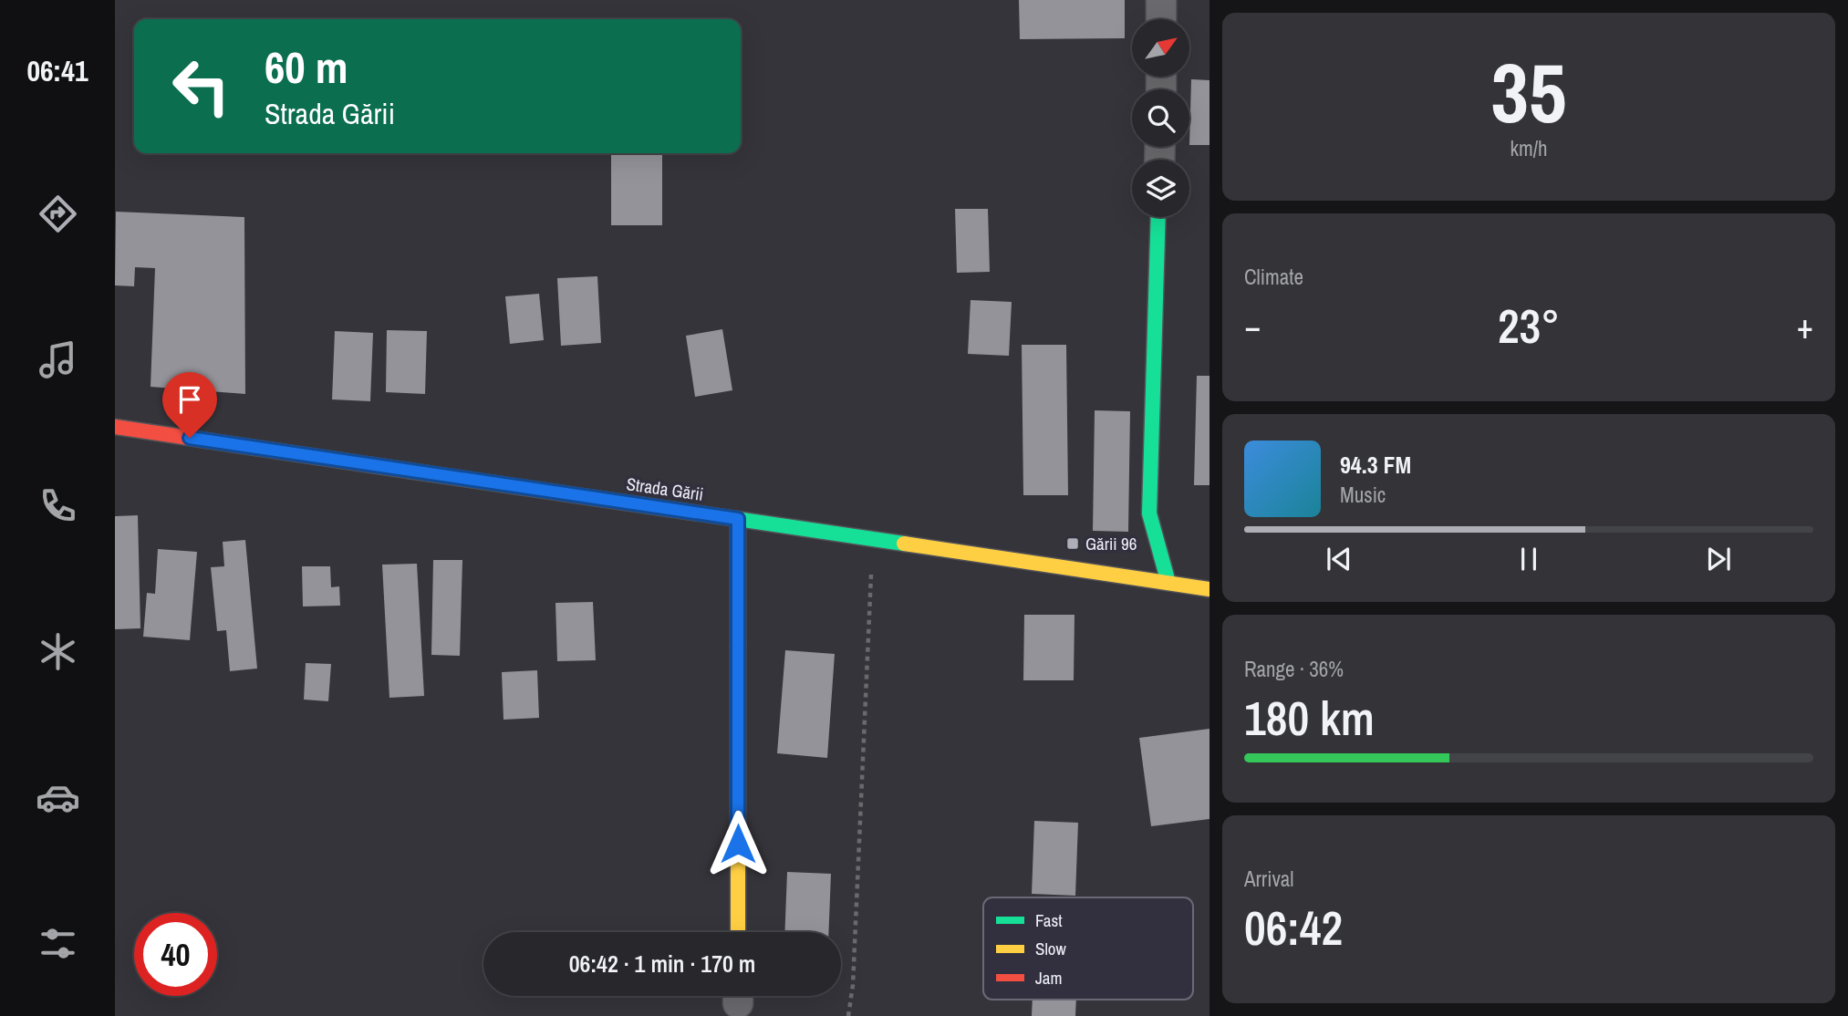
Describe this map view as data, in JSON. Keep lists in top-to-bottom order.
{
  "streets": {
    "street": ["Strada Gării"]
  },
  "places": {
    "transit": ["Gării 96"]
  },
  "legend": ["Fast", "Slow", "Jam"],
  "north": "top right",
  "page": {
    "tabs": "06:41",
    "tile": [
      ["35", "km/h"],
      "Climate",
      ["Range · 36%", "180 km"],
      ["Arrival", "06:42"]
    ],
    "turn": ["60 m", "Strada Gării"],
    "heat": ["−", "23°", "+"],
    "song": ["94.3 FM", "Music"],
    "limit": "40",
    "trip": "06:42 · 1 min · 170 m"
  }
}
